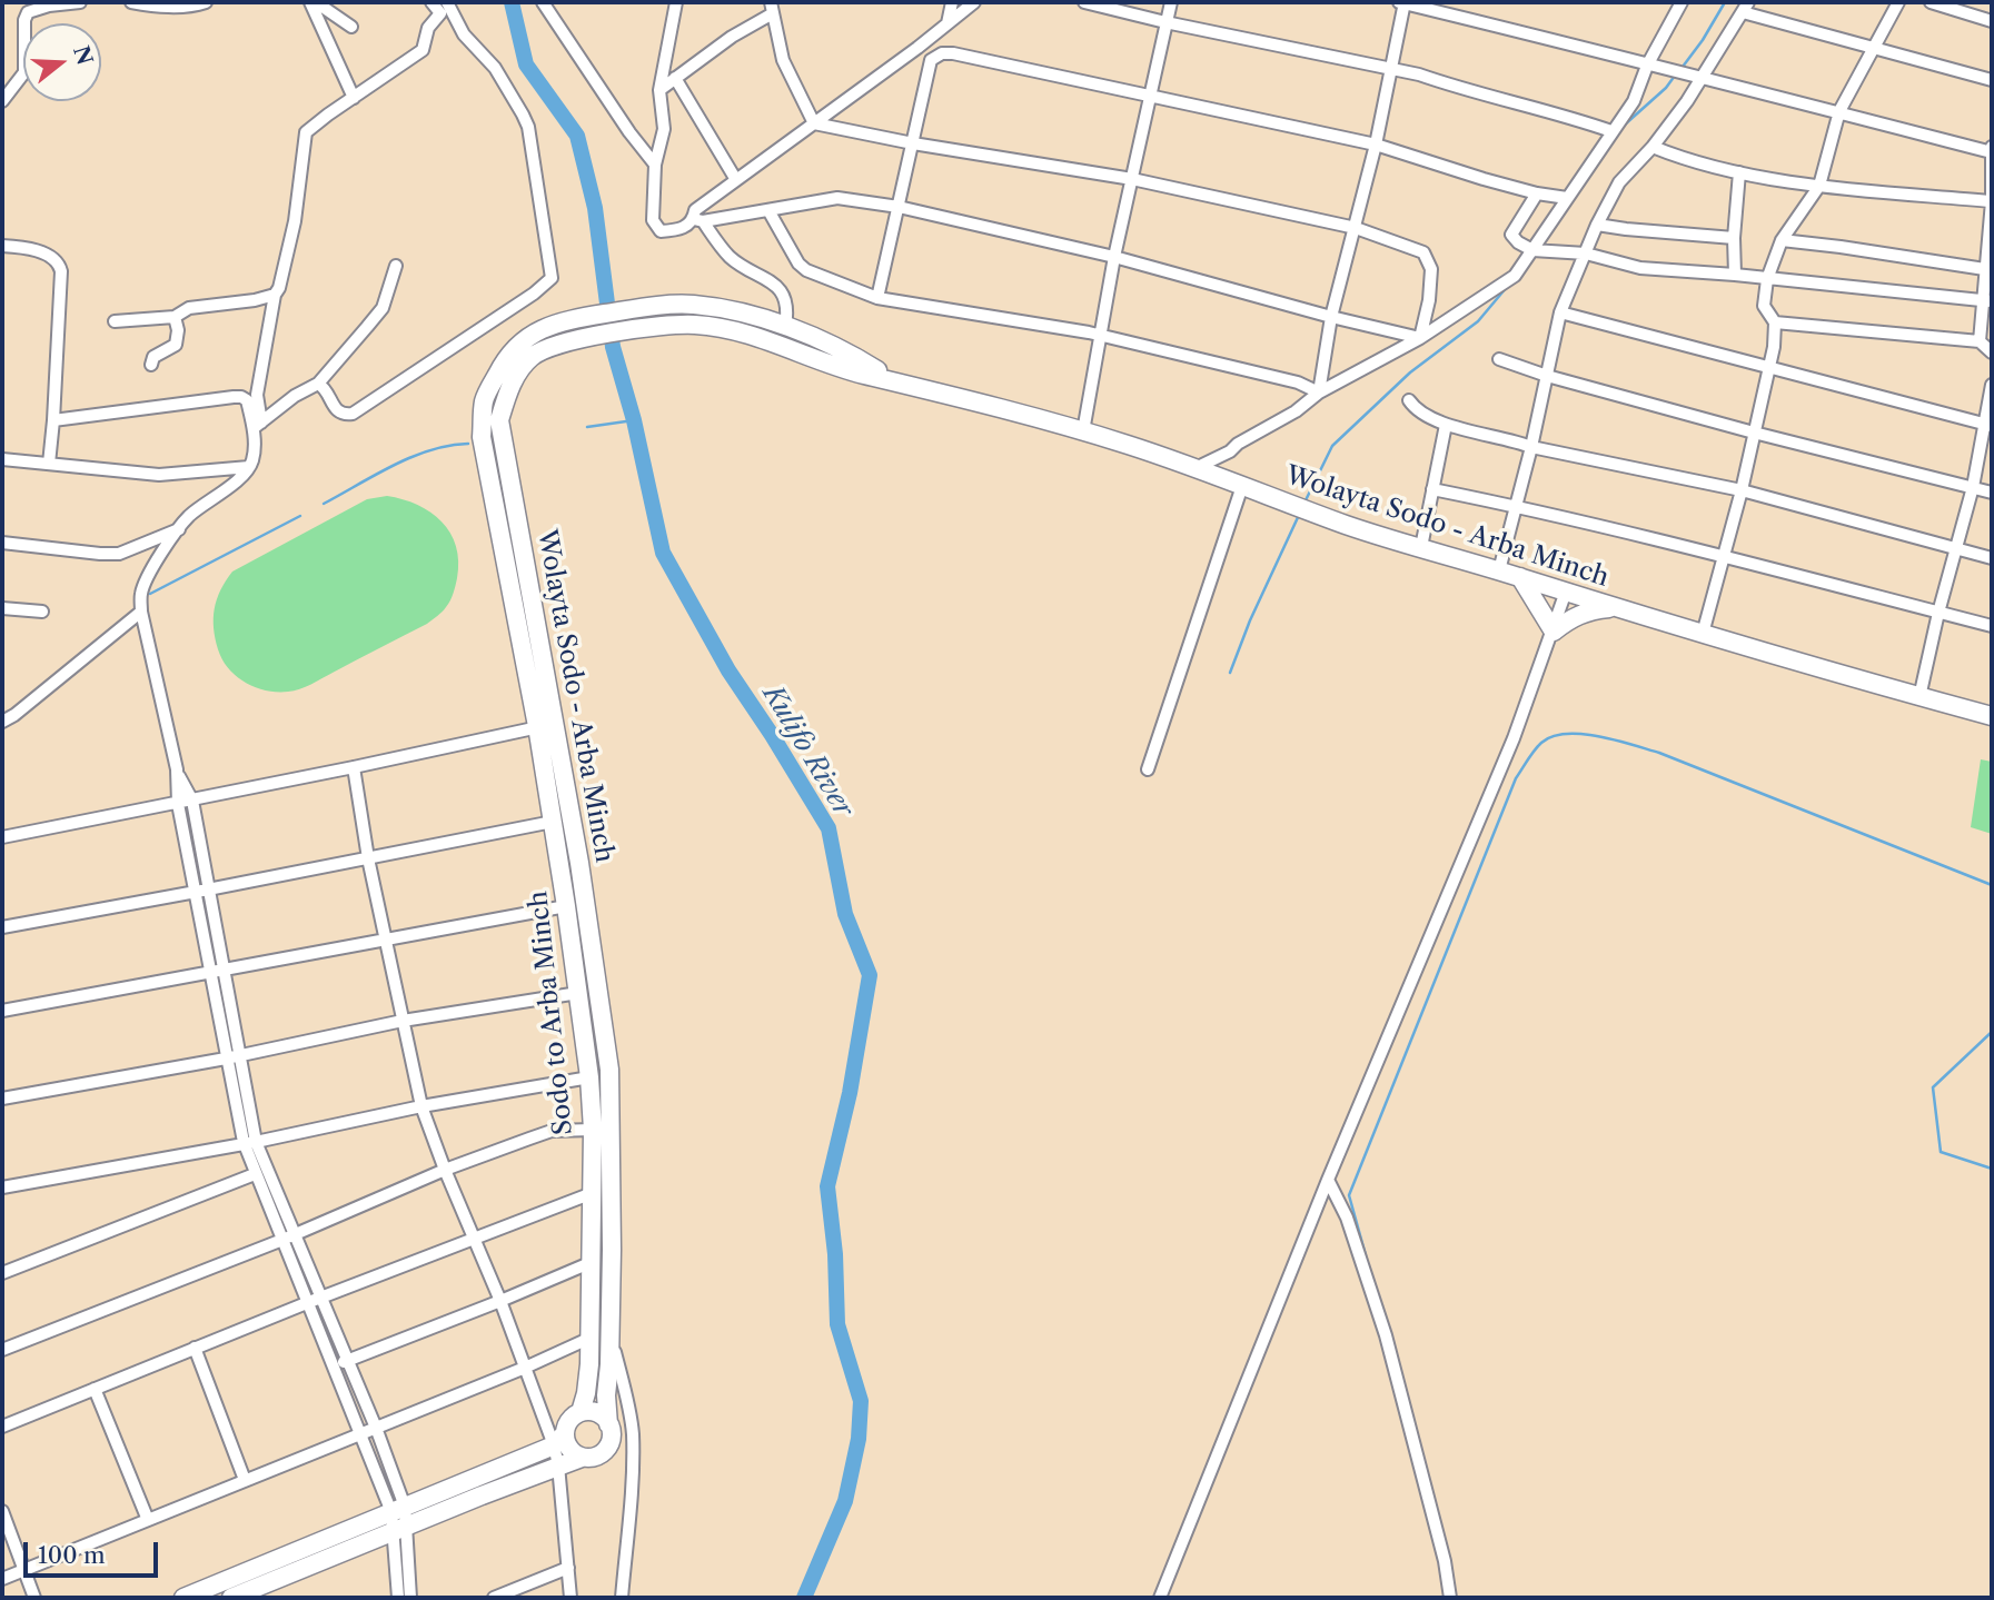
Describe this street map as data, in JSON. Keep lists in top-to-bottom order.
{
  "streets": {
    "highway": ["Wolayta Sodo - Arba Minch", "Sodo to Arba Minch"]
  },
  "crossings": [
    ["Wolayta Sodo - Arba Minch", "Sodo to Arba Minch"]
  ],
  "water": ["Kulifo River"],
  "scale_bar": "100 m",
  "north": "right"
}
